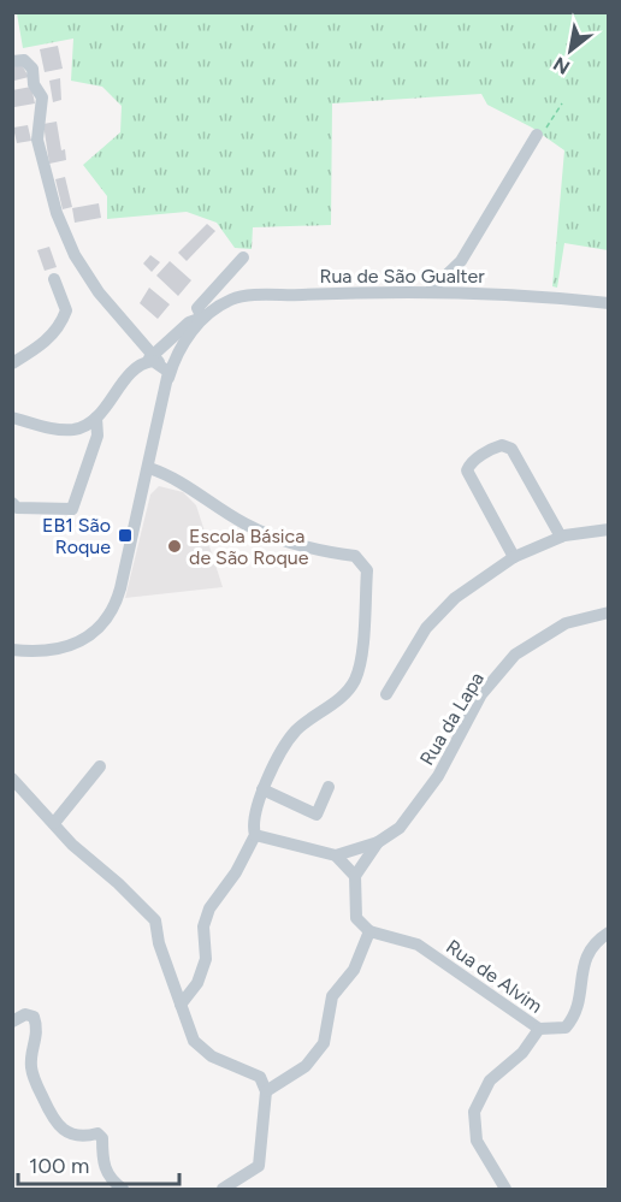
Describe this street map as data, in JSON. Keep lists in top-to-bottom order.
{
  "streets": {
    "street": ["Rua de São Gualter", "Rua da Lapa", "Rua de Alvim"]
  },
  "places": {
    "transit": ["EB1 São Roque"],
    "other": ["Escola Básica de São Roque"]
  },
  "scale_bar": "100 m",
  "north": "bottom left"
}
